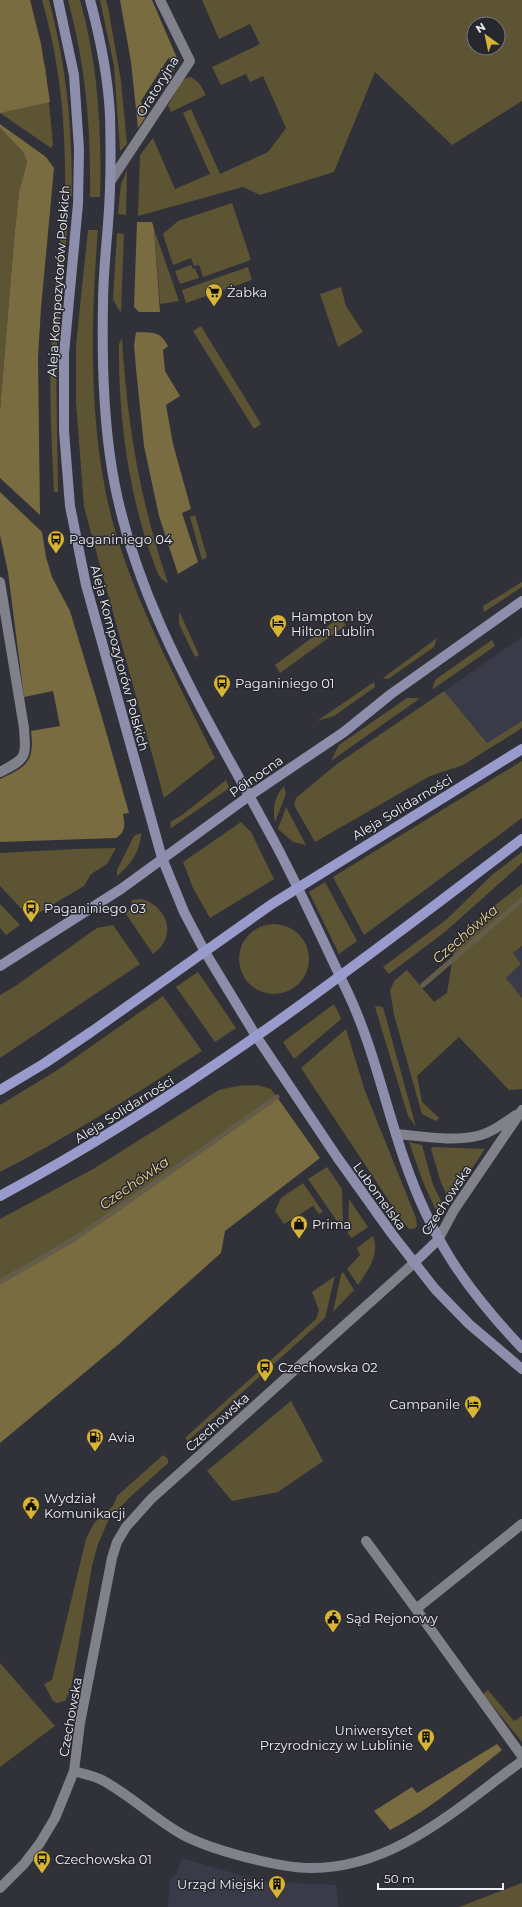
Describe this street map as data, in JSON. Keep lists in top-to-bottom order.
{
  "streets": {
    "main road": ["Aleja Solidarności"],
    "street": [
      "Oratoryjna",
      "Aleja Kompozytorów Polskich",
      "Północna",
      "Lubomelska",
      "Czechowska"
    ]
  },
  "crossings": [
    ["Aleja Kompozytorów Polskich", "Północna"],
    ["Aleja Kompozytorów Polskich", "Aleja Solidarności"],
    ["Aleja Kompozytorów Polskich", "Lubomelska"],
    ["Aleja Solidarności", "Lubomelska"],
    ["Lubomelska", "Czechowska"]
  ],
  "water": ["Czechówka"],
  "places": {
    "supermarket": ["Żabka"],
    "bus stop": [
      "Paganiniego 04",
      "Paganiniego 01",
      "Paganiniego 03",
      "Czechowska 02",
      "Czechowska 01"
    ],
    "hotel": ["Hampton by Hilton Lublin", "Campanile"],
    "shop": ["Prima"],
    "fuel station": ["Avia"],
    "public building": ["Wydział Komunikacji", "Sąd Rejonowy"],
    "building": ["Uniwersytet Przyrodniczy w Lublinie", "Urząd Miejski"]
  },
  "scale_bar": "50 m",
  "north": "top left"
}
